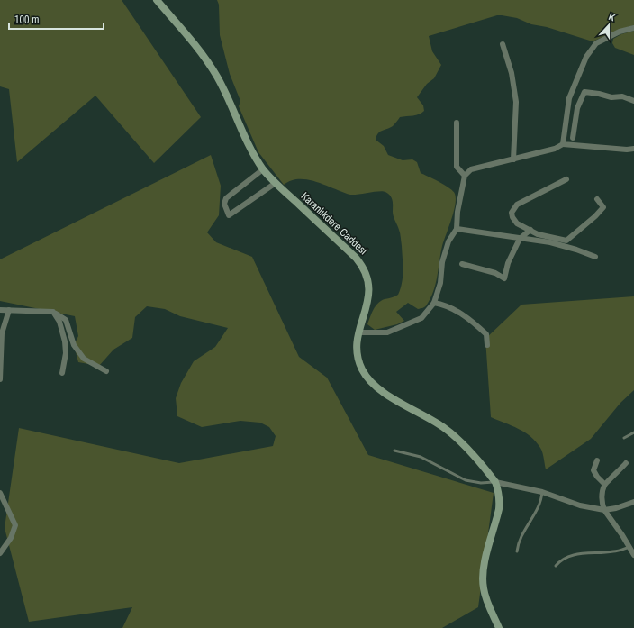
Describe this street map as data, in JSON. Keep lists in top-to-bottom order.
{
  "streets": {
    "main road": ["Karanlıkdere Caddesi"]
  },
  "scale_bar": "100 m",
  "north": "top"
}
